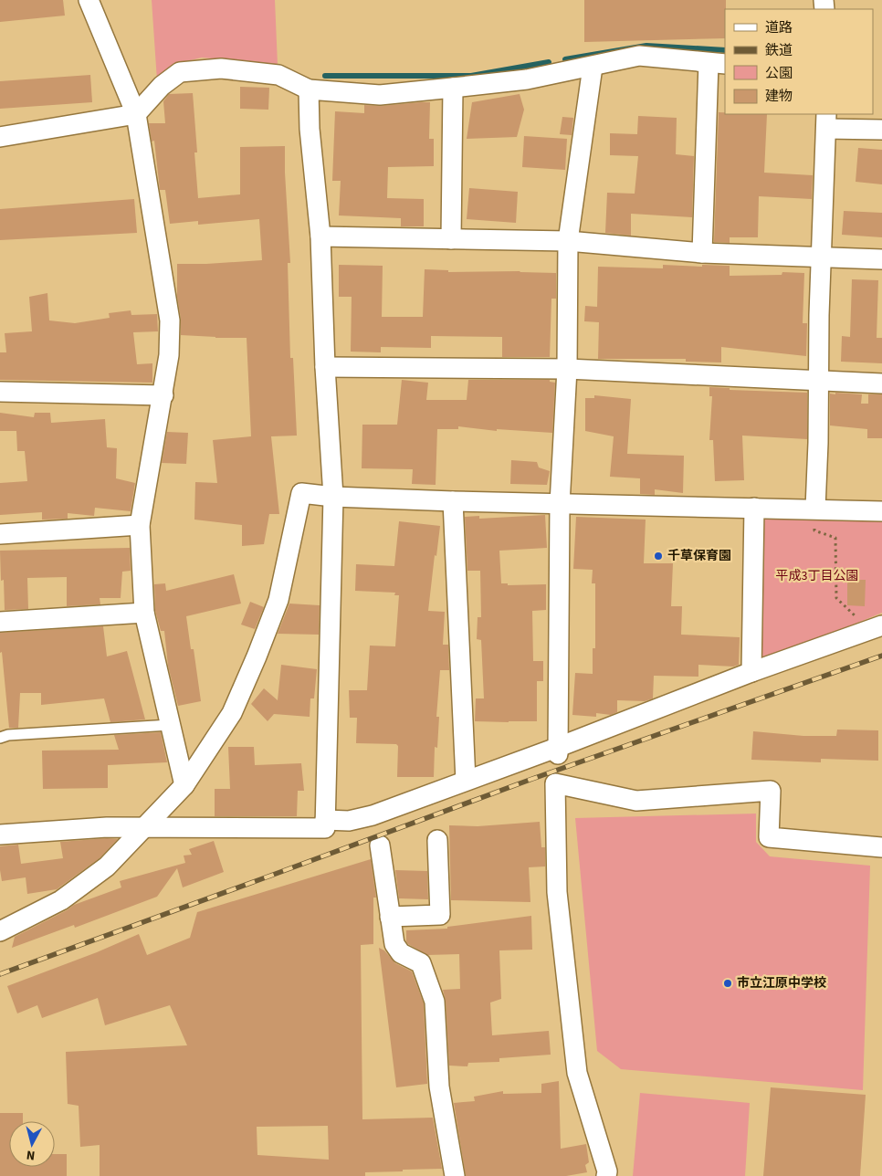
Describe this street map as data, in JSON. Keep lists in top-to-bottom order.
{
  "parks": ["平成3丁目公園"],
  "places": ["千草保育園", "市立江原中学校"],
  "legend": [
    "道路",
    "鉄道",
    "公園",
    "建物"
  ],
  "north": "bottom"
}
